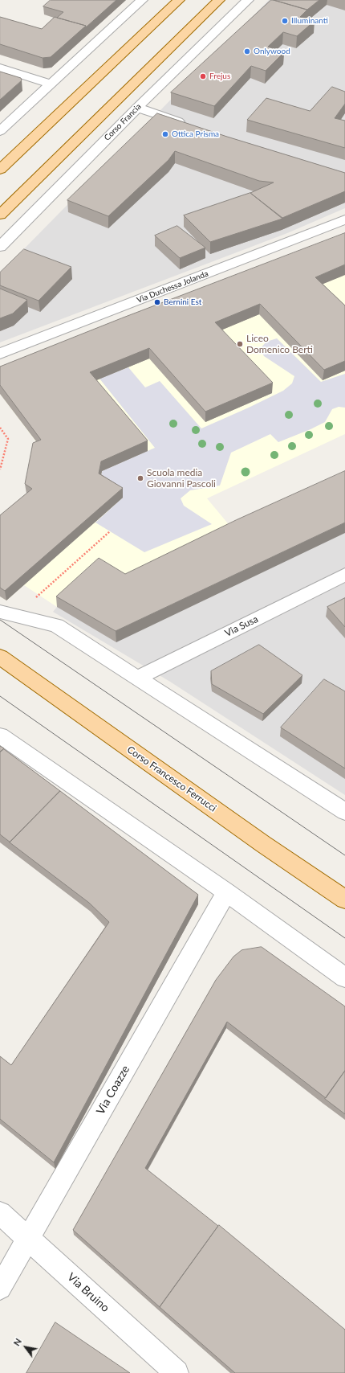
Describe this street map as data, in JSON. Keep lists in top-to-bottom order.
{
  "streets": {
    "main road": ["Corso Francesco Ferrucci"],
    "street": [
      "Corso Francia",
      "Via Duchessa Jolanda",
      "Via Susa",
      "Via Coazze",
      "Via Bruino"
    ]
  },
  "crossings": [
    ["Via Coazze", "Via Bruino"]
  ],
  "places": [
    "Illuminanti",
    "Onlywood",
    "Frejus",
    "Ottica Prisma",
    "Bernini Est",
    "Liceo Domenico Berti",
    "Scuola media Giovanni Pascoli"
  ],
  "north": "top left"
}
